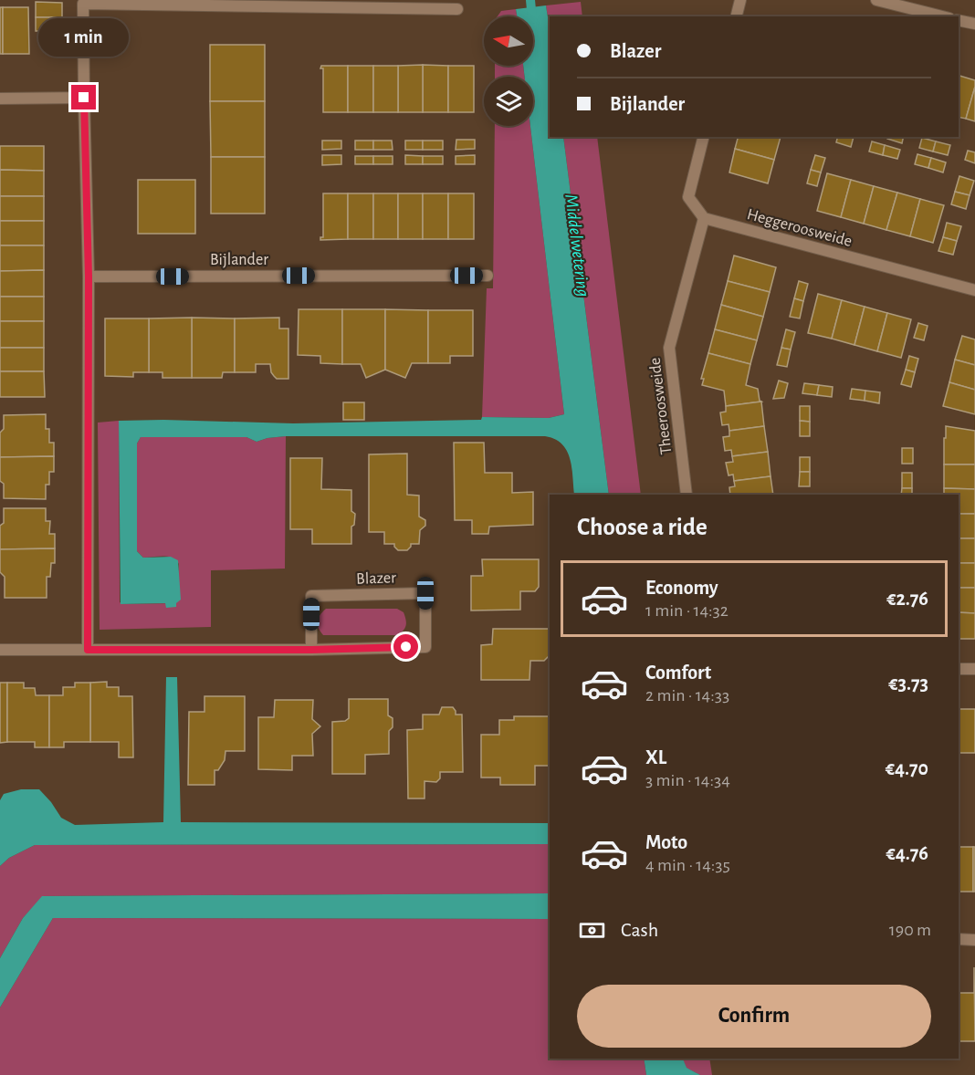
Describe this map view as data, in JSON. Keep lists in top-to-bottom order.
{
  "streets": {
    "street": [
      "Heggeroosweide",
      "Bijlander",
      "Theeroosweide",
      "Blazer"
    ]
  },
  "crossings": [
    ["Heggeroosweide", "Theeroosweide"]
  ],
  "water": ["Middelwetering"],
  "north": "left",
  "page": {
    "banner": ["Blazer", "Bijlander"],
    "bubble": "1 min",
    "heading": "Choose a ride",
    "list": [
      {
        "name": "Economy",
        "note": "1 min · 14:32",
        "value": "€2.76"
      },
      {
        "name": "Comfort",
        "note": "2 min · 14:33",
        "value": "€3.73"
      },
      {
        "name": "XL",
        "note": "3 min · 14:34",
        "value": "€4.70"
      },
      {
        "name": "Moto",
        "note": "4 min · 14:35",
        "value": "€4.76"
      }
    ],
    "pay": ["Cash", "190 m"],
    "buttons": "Confirm"
  }
}
